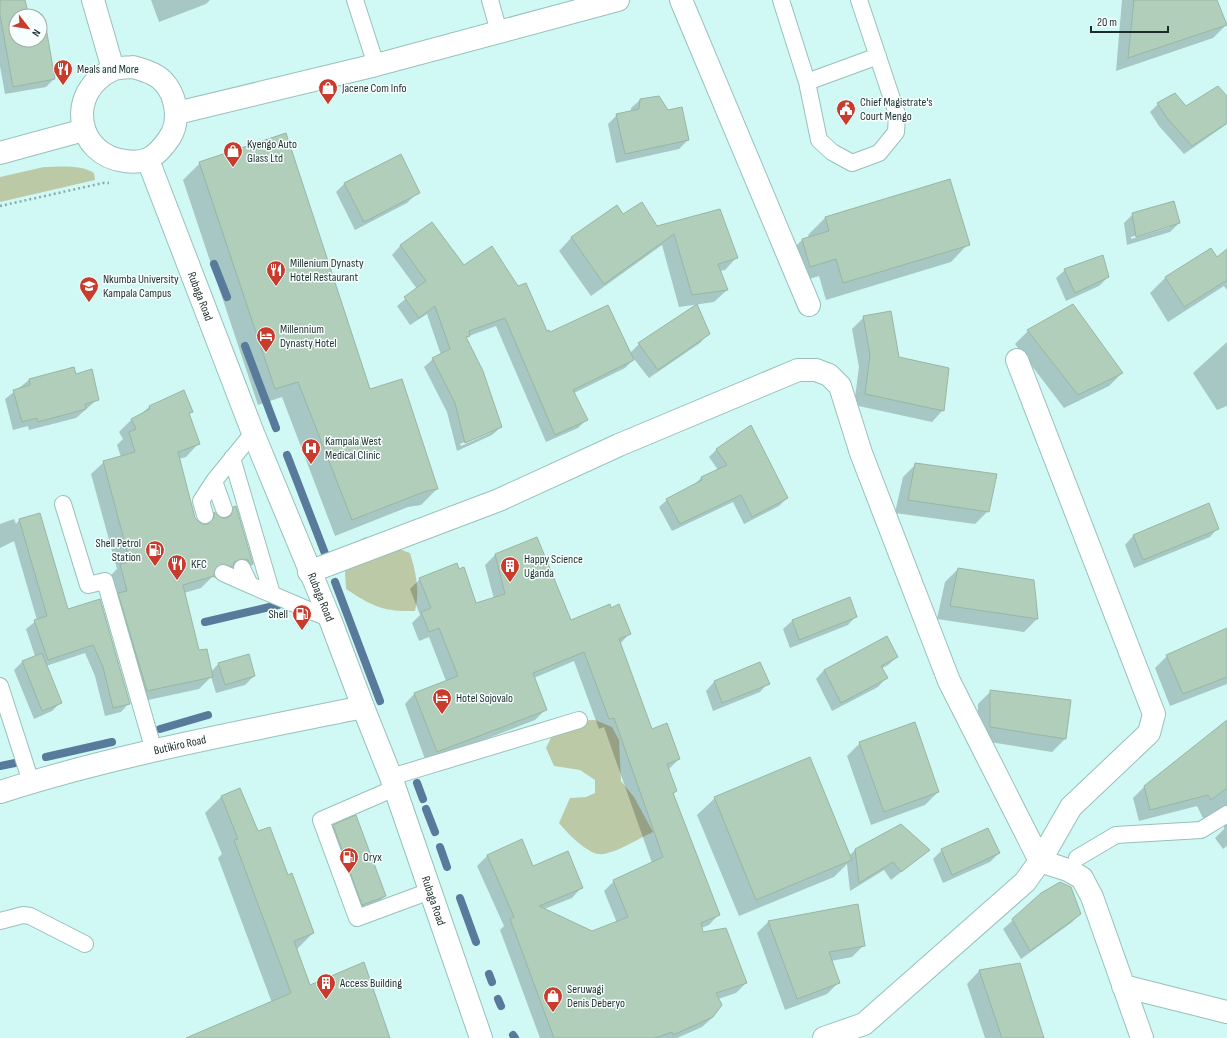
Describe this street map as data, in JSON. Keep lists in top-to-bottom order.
{
  "streets": {
    "street": ["Rubaga Road", "Butikiro Road"]
  },
  "crossings": [
    ["Rubaga Road", "Butikiro Road"]
  ],
  "places": {
    "restaurant": ["Meals and More", "Millenium Dynasty Hotel Restaurant", "KFC"],
    "shop": ["Jacene Com Info", "Kyengo Auto Glass Ltd", "Seruwagi Denis Deberyo"],
    "public building": ["Chief Magistrate's Court Mengo"],
    "school or university": ["Nkumba University Kampala Campus"],
    "hotel": ["Millennium Dynasty Hotel", "Hotel Sojovalo"],
    "hospital": ["Kampala West Medical Clinic"],
    "fuel station": ["Shell Petrol Station", "Shell", "Oryx"],
    "building": ["Happy Science Uganda", "Access Building"]
  },
  "scale_bar": "20 m",
  "north": "bottom right"
}
